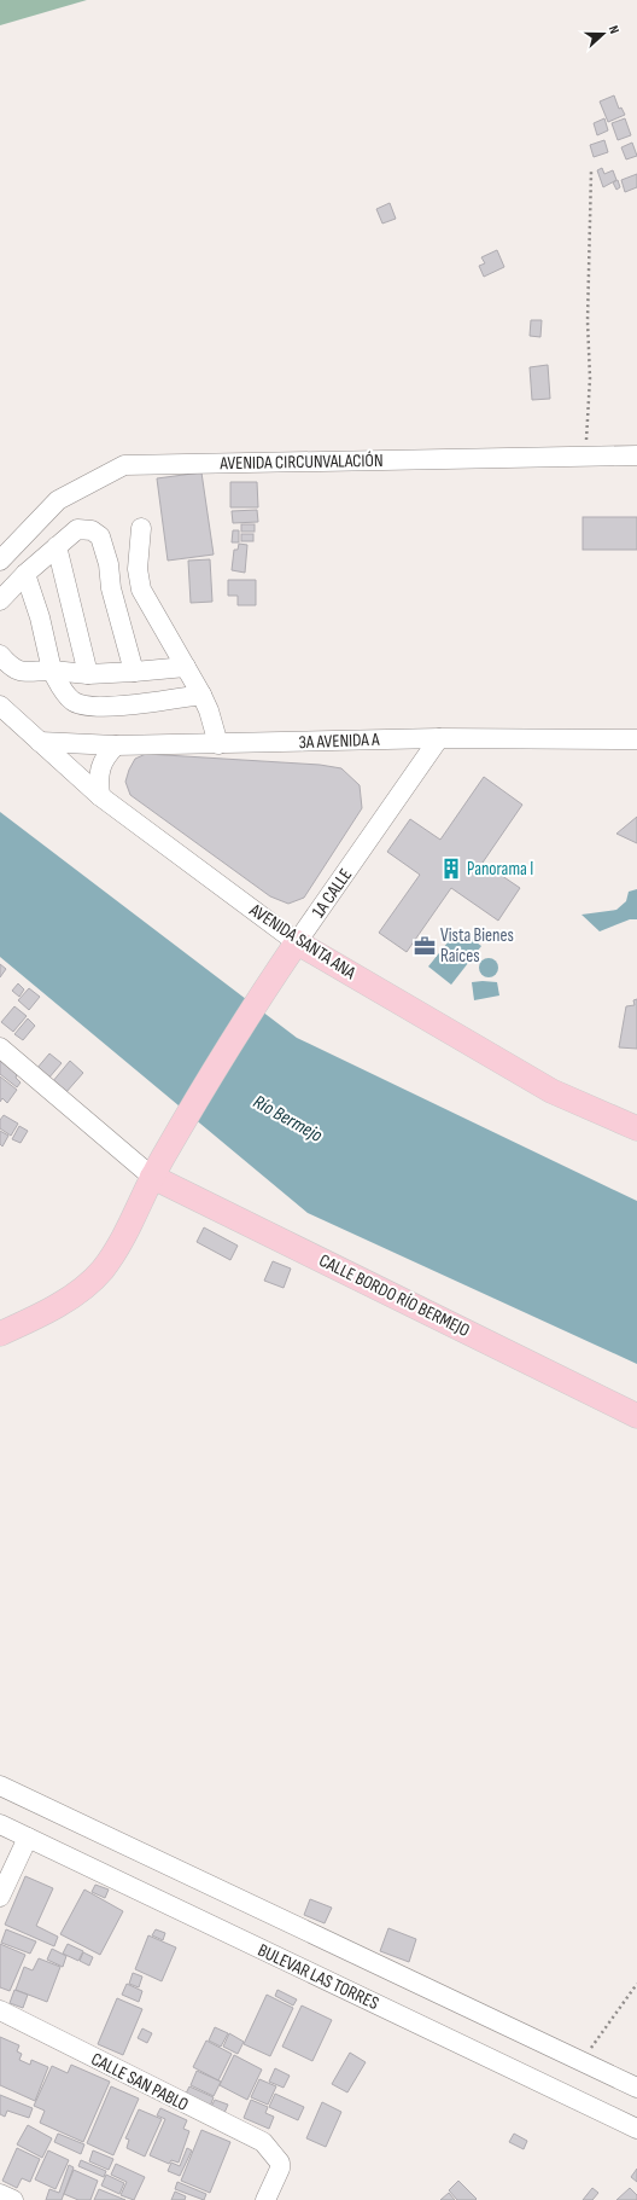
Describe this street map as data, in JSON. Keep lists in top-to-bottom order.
{
  "streets": {
    "main road": ["1A CALLE", "AVENIDA SANTA ANA", "CALLE BORDO RÍO BERMEJO"],
    "street": [
      "AVENIDA CIRCUNVALACIÓN",
      "3A AVENIDA A",
      "BULEVAR LAS TORRES",
      "CALLE SAN PABLO"
    ]
  },
  "crossings": [
    ["3A AVENIDA A", "1A CALLE"],
    ["3A AVENIDA A", "AVENIDA SANTA ANA"],
    ["1A CALLE", "AVENIDA SANTA ANA"],
    ["1A CALLE", "CALLE BORDO RÍO BERMEJO"]
  ],
  "water": ["Río Bermejo"],
  "places": {
    "building": ["Panorama I"],
    "office": ["Vista Bienes Raíces"]
  },
  "north": "right"
}
